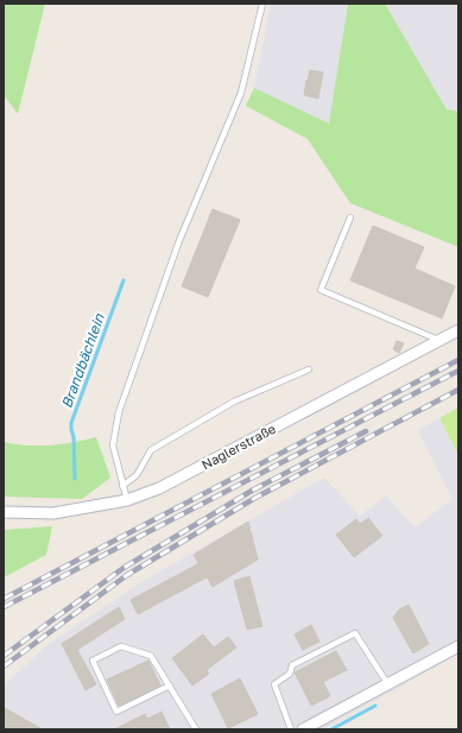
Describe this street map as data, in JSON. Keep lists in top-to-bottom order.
{
  "streets": {
    "street": ["Naglerstraße"]
  },
  "water": ["Brandbächlein"]
}
